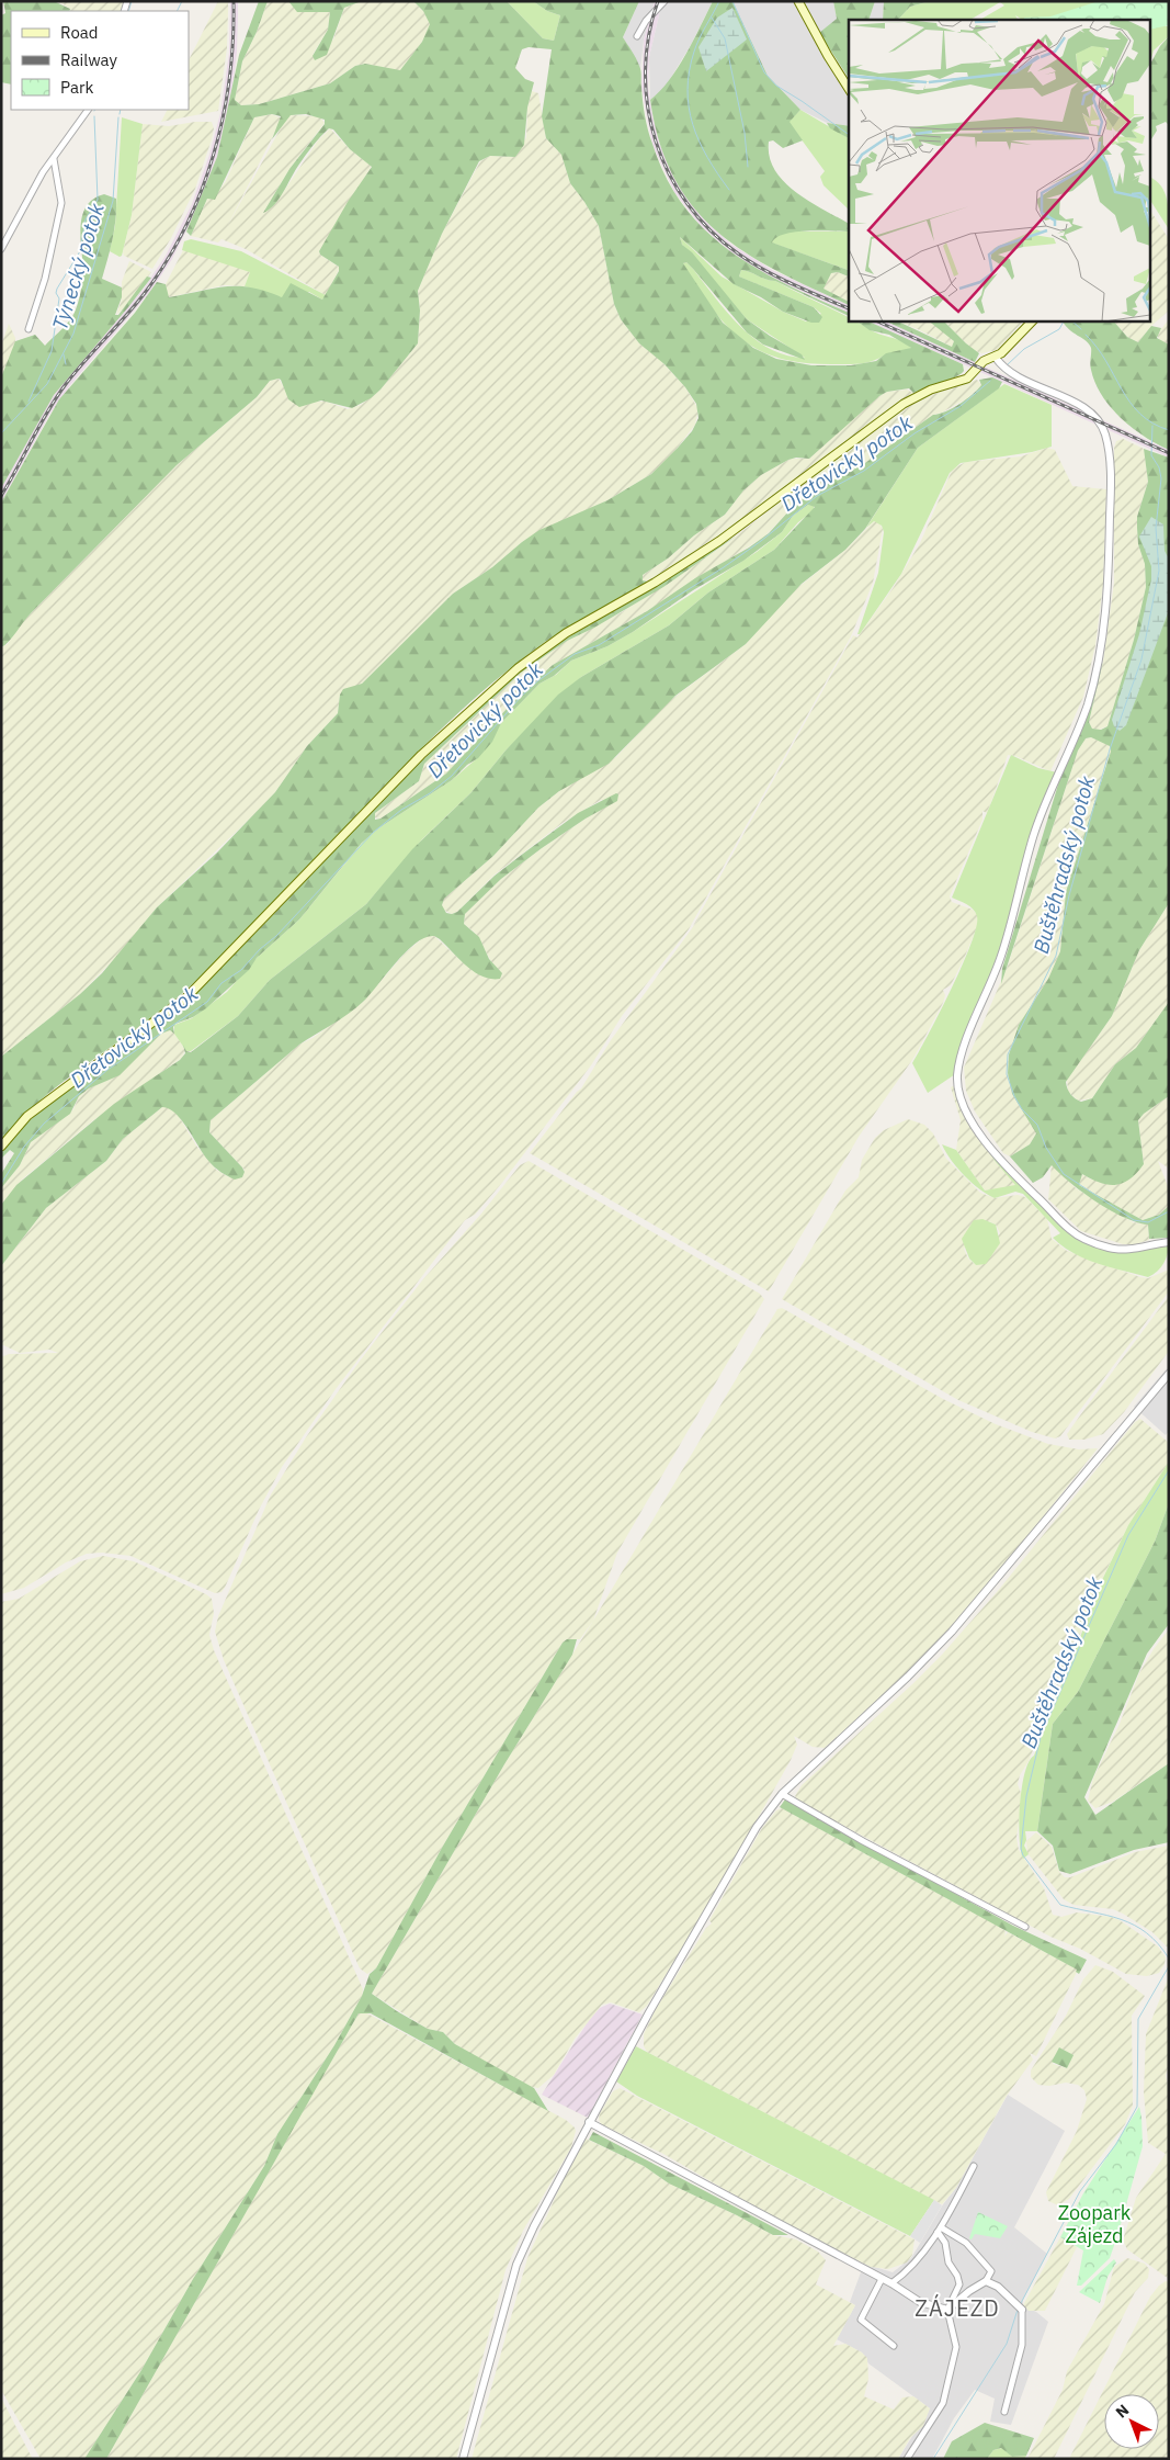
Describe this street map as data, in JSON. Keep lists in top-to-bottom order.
{
  "districts": ["ZÁJEZD"],
  "water": ["Týnecký potok", "Dřetovický potok", "Buštěhradský potok"],
  "parks": ["Zoopark Zájezd"],
  "legend": ["Road", "Railway", "Park"],
  "north": "top left"
}
